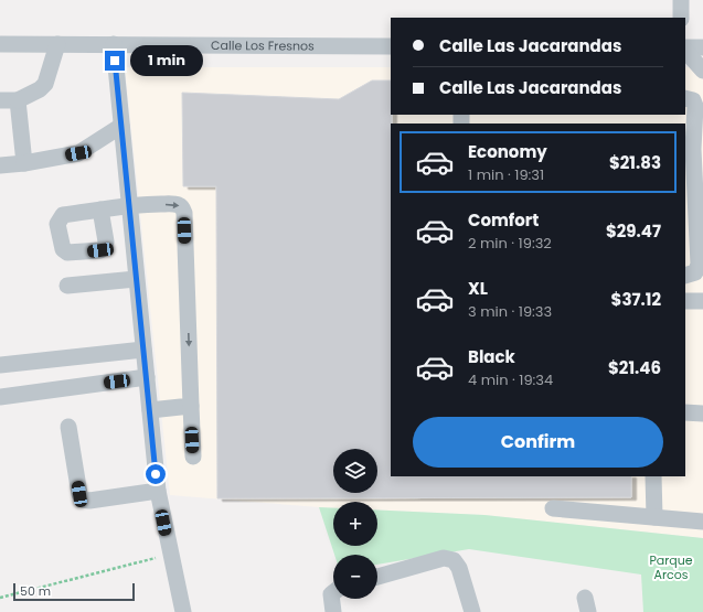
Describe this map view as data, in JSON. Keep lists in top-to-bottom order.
{
  "streets": {
    "street": ["Calle Los Fresnos"]
  },
  "parks": ["Parque Arcos"],
  "scale_bar": "50 m",
  "page": {
    "banner": ["Calle Las Jacarandas", "Calle Las Jacarandas"],
    "bubble": "1 min",
    "list": [
      {
        "name": "Economy",
        "note": "1 min · 19:31",
        "value": "$21.83"
      },
      {
        "name": "Comfort",
        "note": "2 min · 19:32",
        "value": "$29.47"
      },
      {
        "name": "XL",
        "note": "3 min · 19:33",
        "value": "$37.12"
      },
      {
        "name": "Black",
        "note": "4 min · 19:34",
        "value": "$21.46"
      }
    ],
    "buttons": "Confirm",
    "map_buttons": ["+", "−"],
    "scale": "50 m"
  }
}
